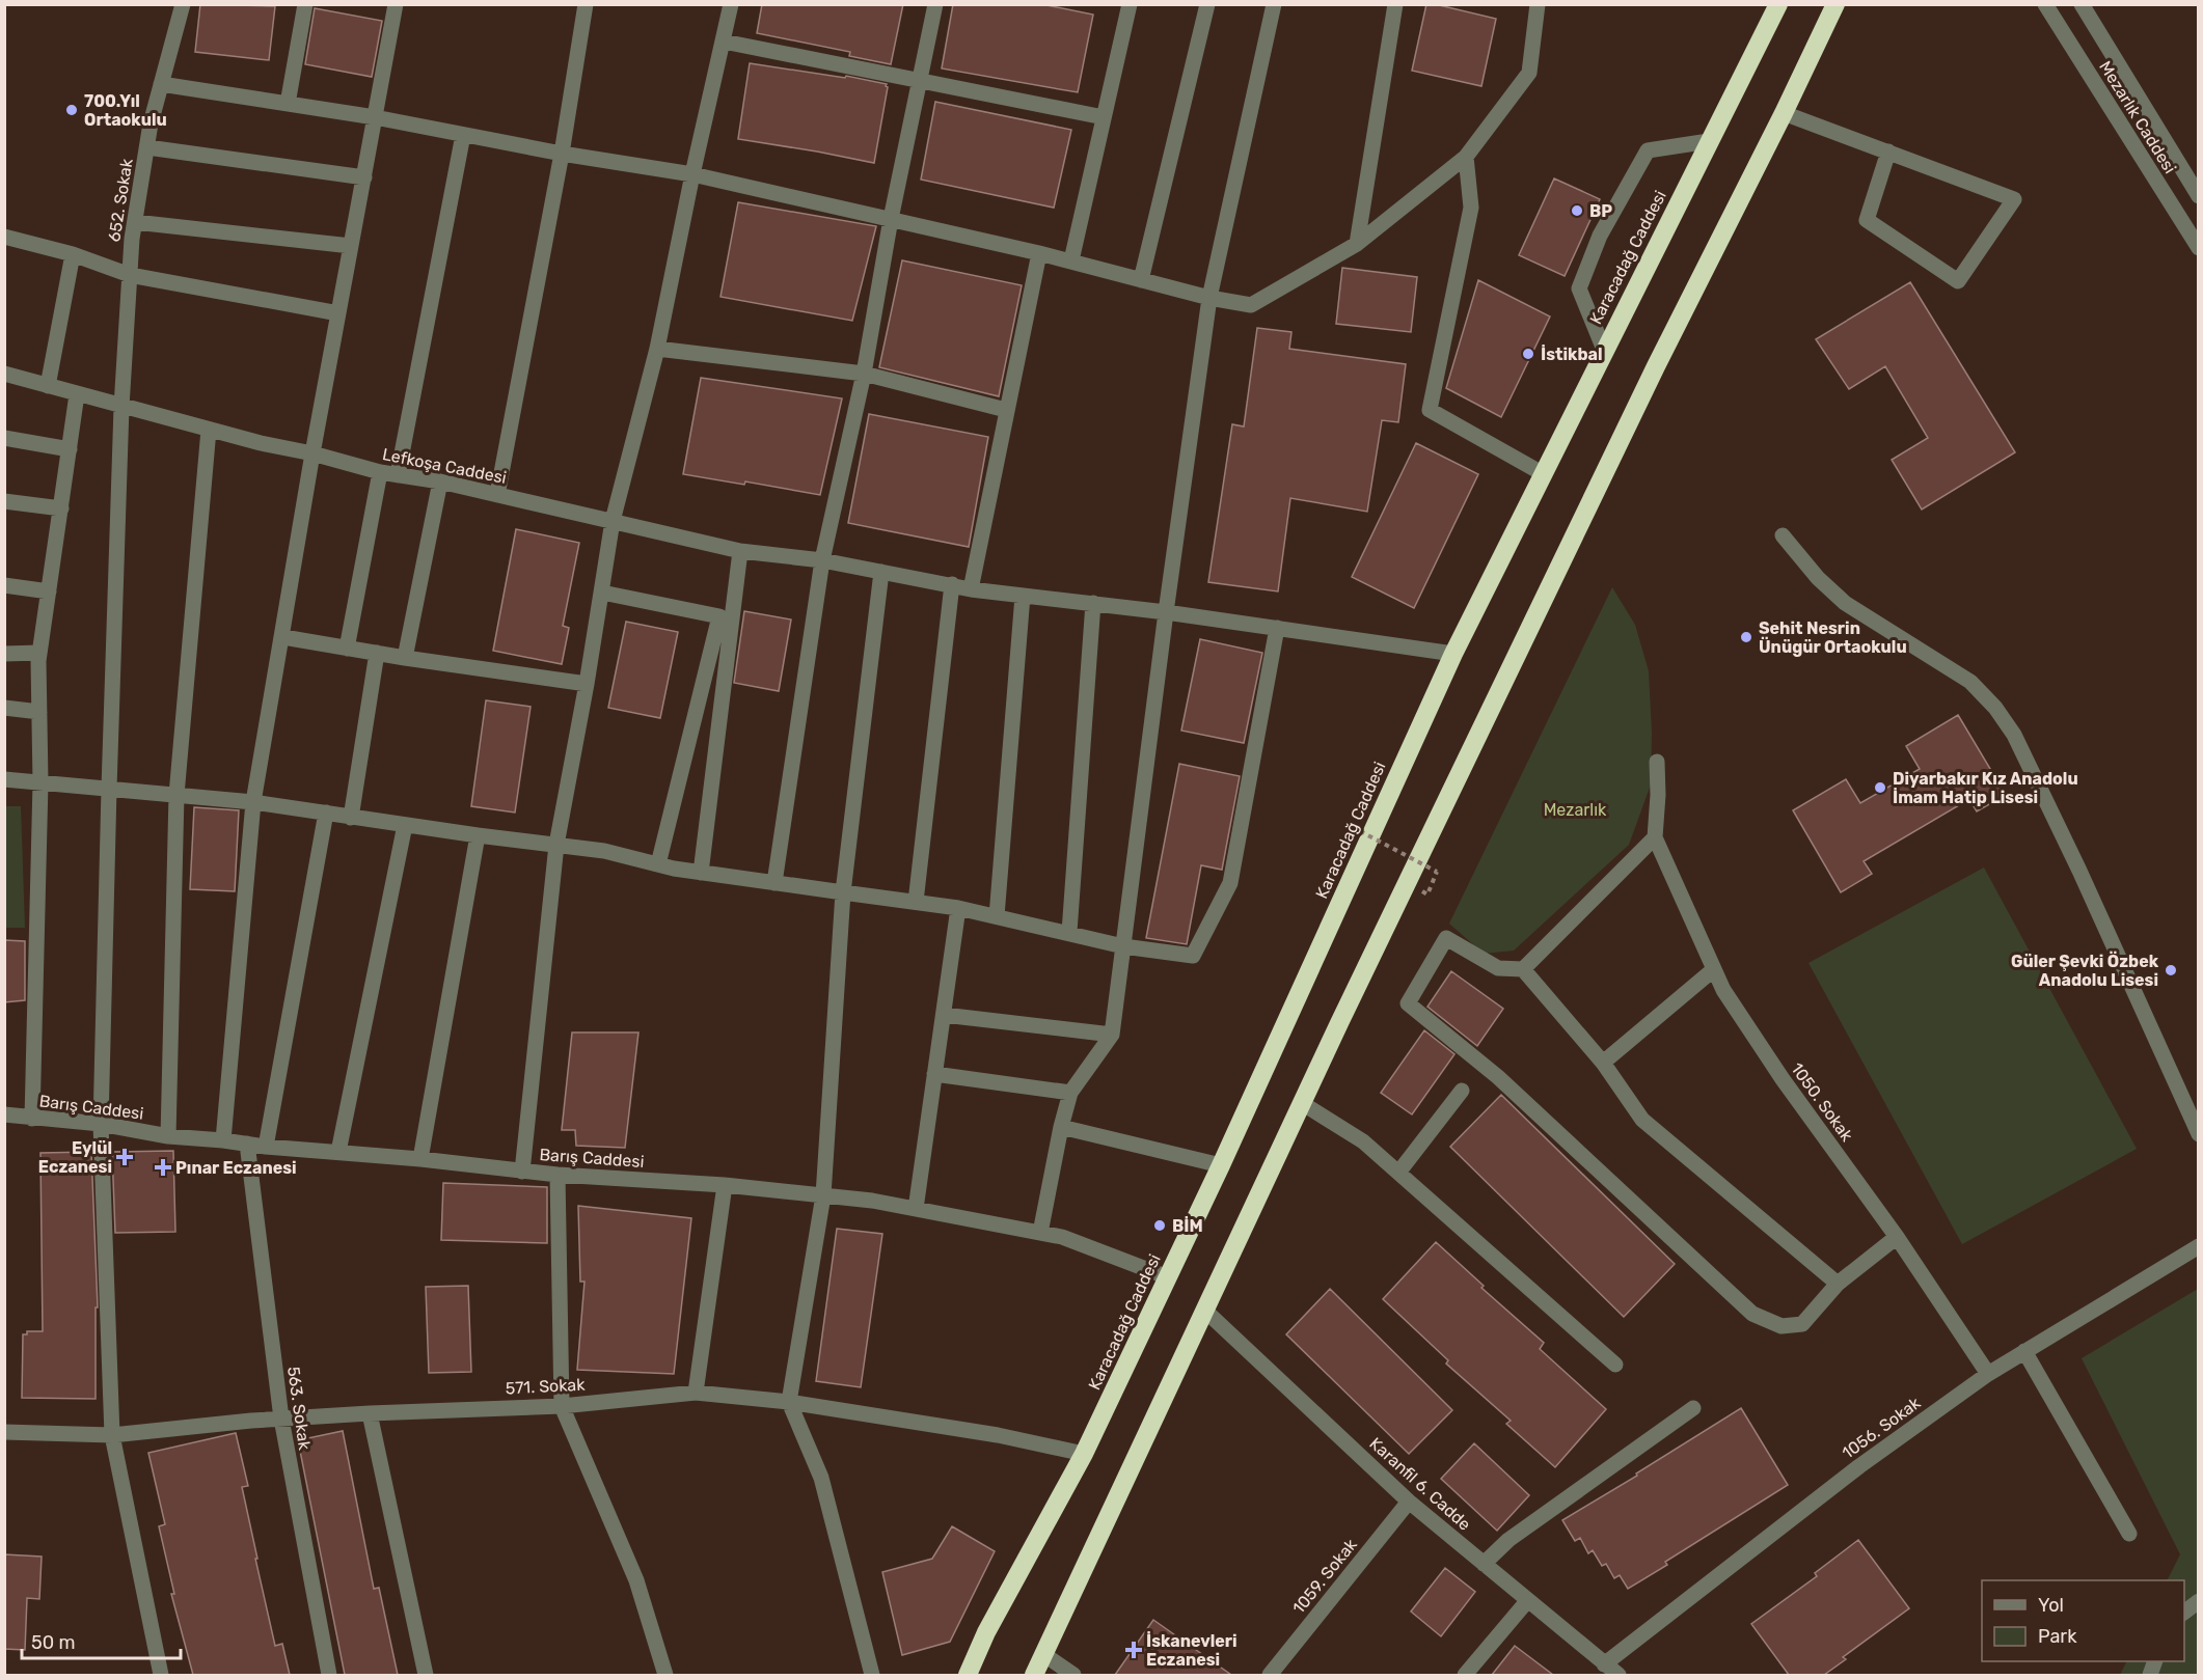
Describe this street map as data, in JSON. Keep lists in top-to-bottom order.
{
  "streets": {
    "highway": ["Karacadağ Caddesi"],
    "street": [
      "Mezarlık Caddesi",
      "652. Sokak",
      "Lefkoşa Caddesi",
      "1050. Sokak",
      "Barış Caddesi",
      "571. Sokak",
      "563. Sokak",
      "1056. Sokak",
      "Karanfil 6. Cadde",
      "1059. Sokak"
    ]
  },
  "crossings": [
    ["652. Sokak", "Lefkoşa Caddesi"],
    ["652. Sokak", "Barış Caddesi"],
    ["652. Sokak", "571. Sokak"],
    ["Karacadağ Caddesi", "Lefkoşa Caddesi"],
    ["Karacadağ Caddesi", "Barış Caddesi"],
    ["Karacadağ Caddesi", "571. Sokak"],
    ["1050. Sokak", "1056. Sokak"],
    ["Barış Caddesi", "563. Sokak"],
    ["571. Sokak", "563. Sokak"],
    ["1056. Sokak", "Karanfil 6. Cadde"],
    ["Karanfil 6. Cadde", "1059. Sokak"]
  ],
  "parks": ["Mezarlık"],
  "places": {
    "other": [
      "700.Yıl Ortaokulu",
      "BP",
      "İstikbal",
      "Şehit Nesrin Ünügür Ortaokulu",
      "Diyarbakır Kız Anadolu İmam Hatip Lisesi",
      "Güler Şevki Özbek Anadolu Lisesi",
      "BİM"
    ],
    "health": ["Eylül Eczanesi", "Pınar Eczanesi", "İskanevleri Eczanesi"]
  },
  "legend": ["Yol", "Park"],
  "scale_bar": "50 m"
}
